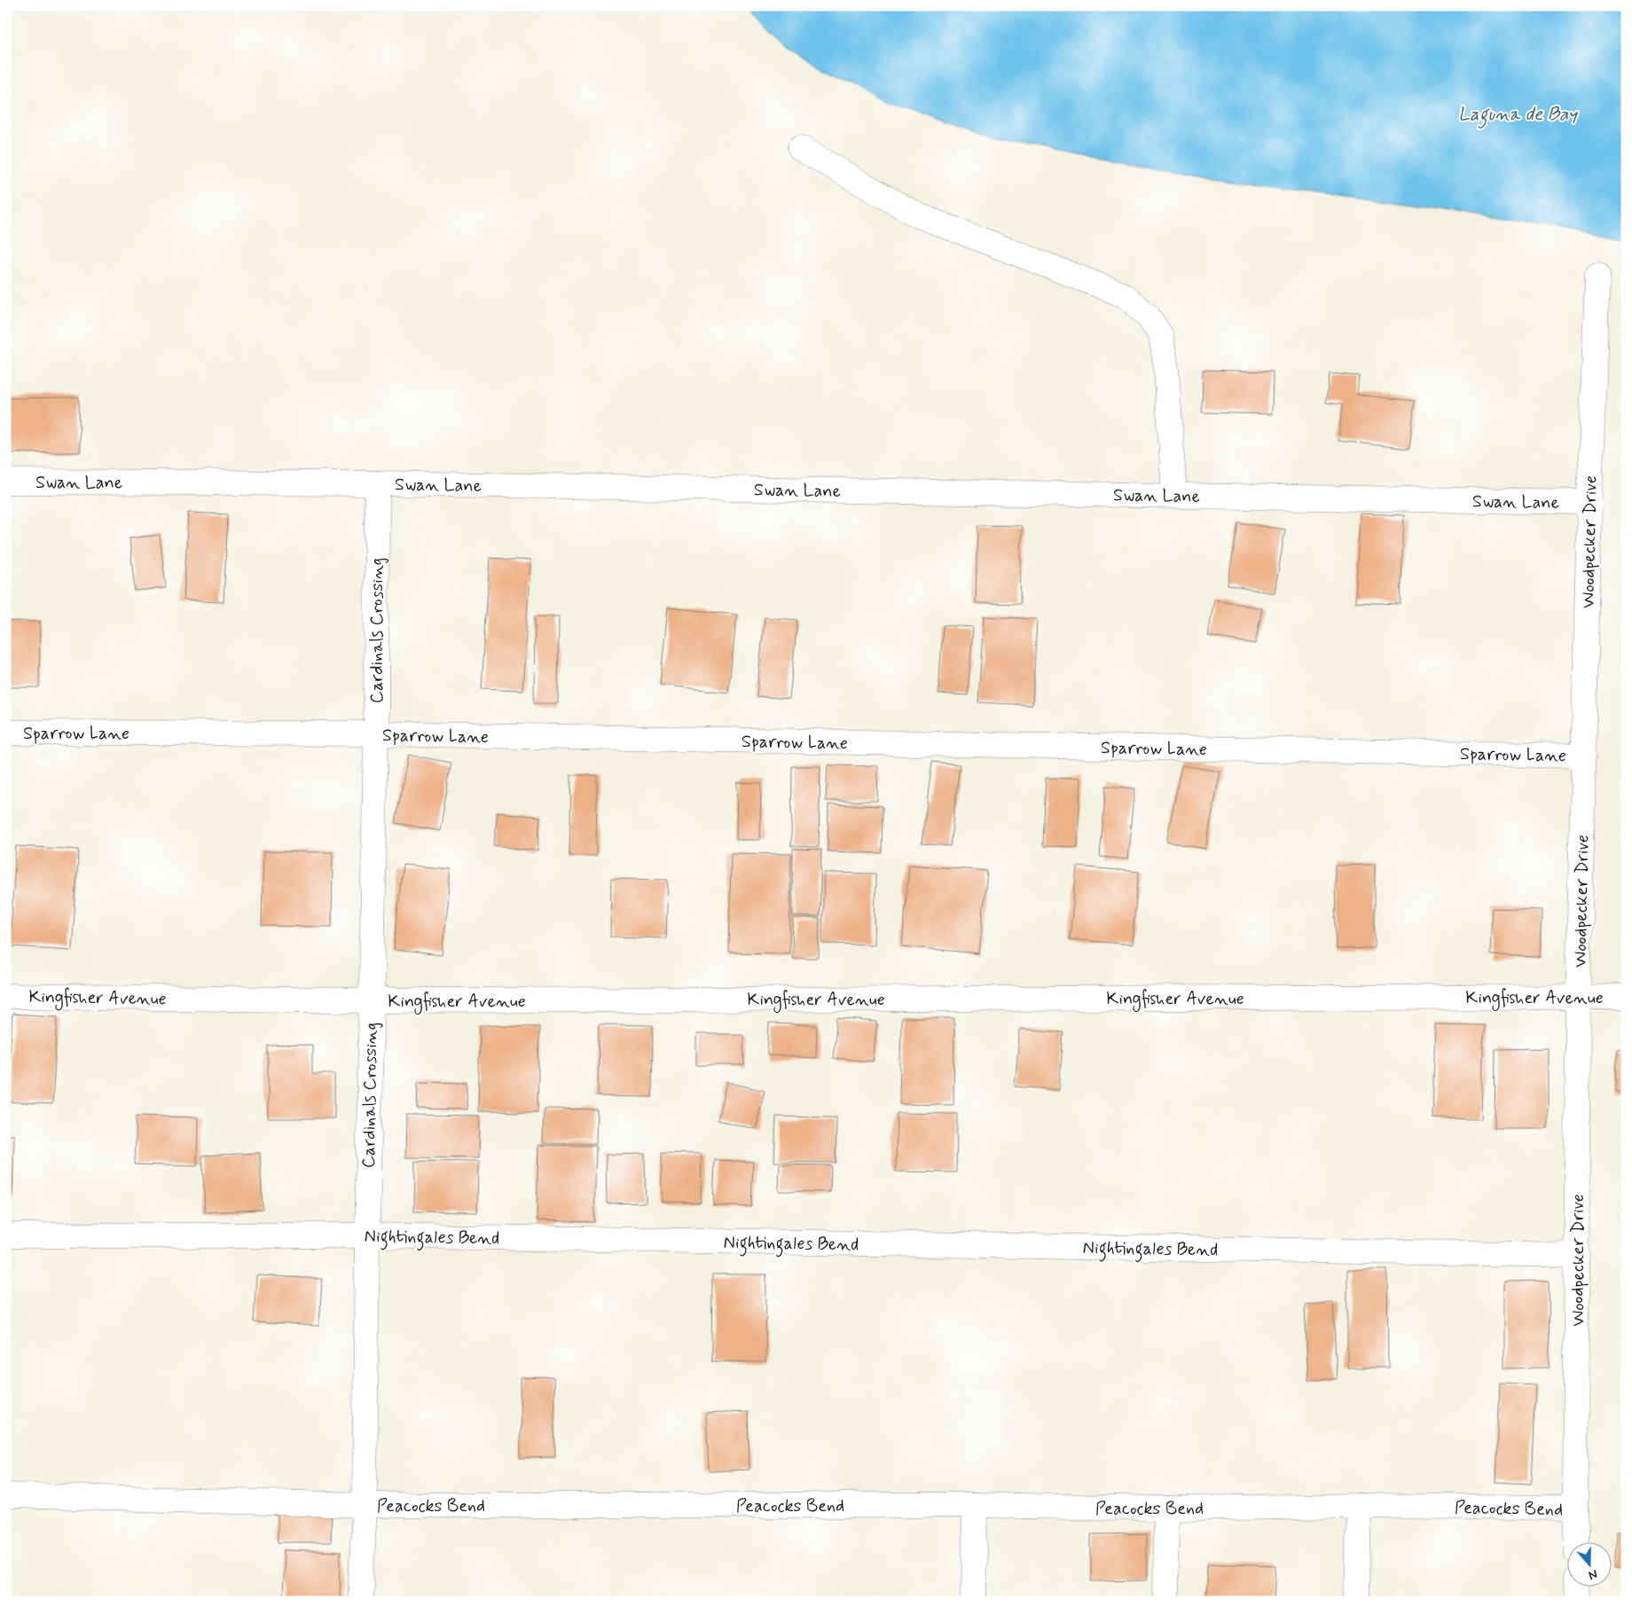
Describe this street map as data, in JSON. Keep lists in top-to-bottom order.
{
  "streets": {
    "street": [
      "Swan Lane",
      "Woodpecker Drive",
      "Cardinals Crossing",
      "Sparrow Lane",
      "Kingfisher Avenue",
      "Nightingales Bend",
      "Peacocks Bend"
    ]
  },
  "crossings": [
    ["Swan Lane", "Woodpecker Drive"],
    ["Swan Lane", "Cardinals Crossing"],
    ["Woodpecker Drive", "Sparrow Lane"],
    ["Woodpecker Drive", "Kingfisher Avenue"],
    ["Woodpecker Drive", "Nightingales Bend"],
    ["Woodpecker Drive", "Peacocks Bend"],
    ["Cardinals Crossing", "Sparrow Lane"],
    ["Cardinals Crossing", "Kingfisher Avenue"],
    ["Cardinals Crossing", "Nightingales Bend"],
    ["Cardinals Crossing", "Peacocks Bend"]
  ],
  "water": ["Laguna de Bay"],
  "north": "bottom"
}
